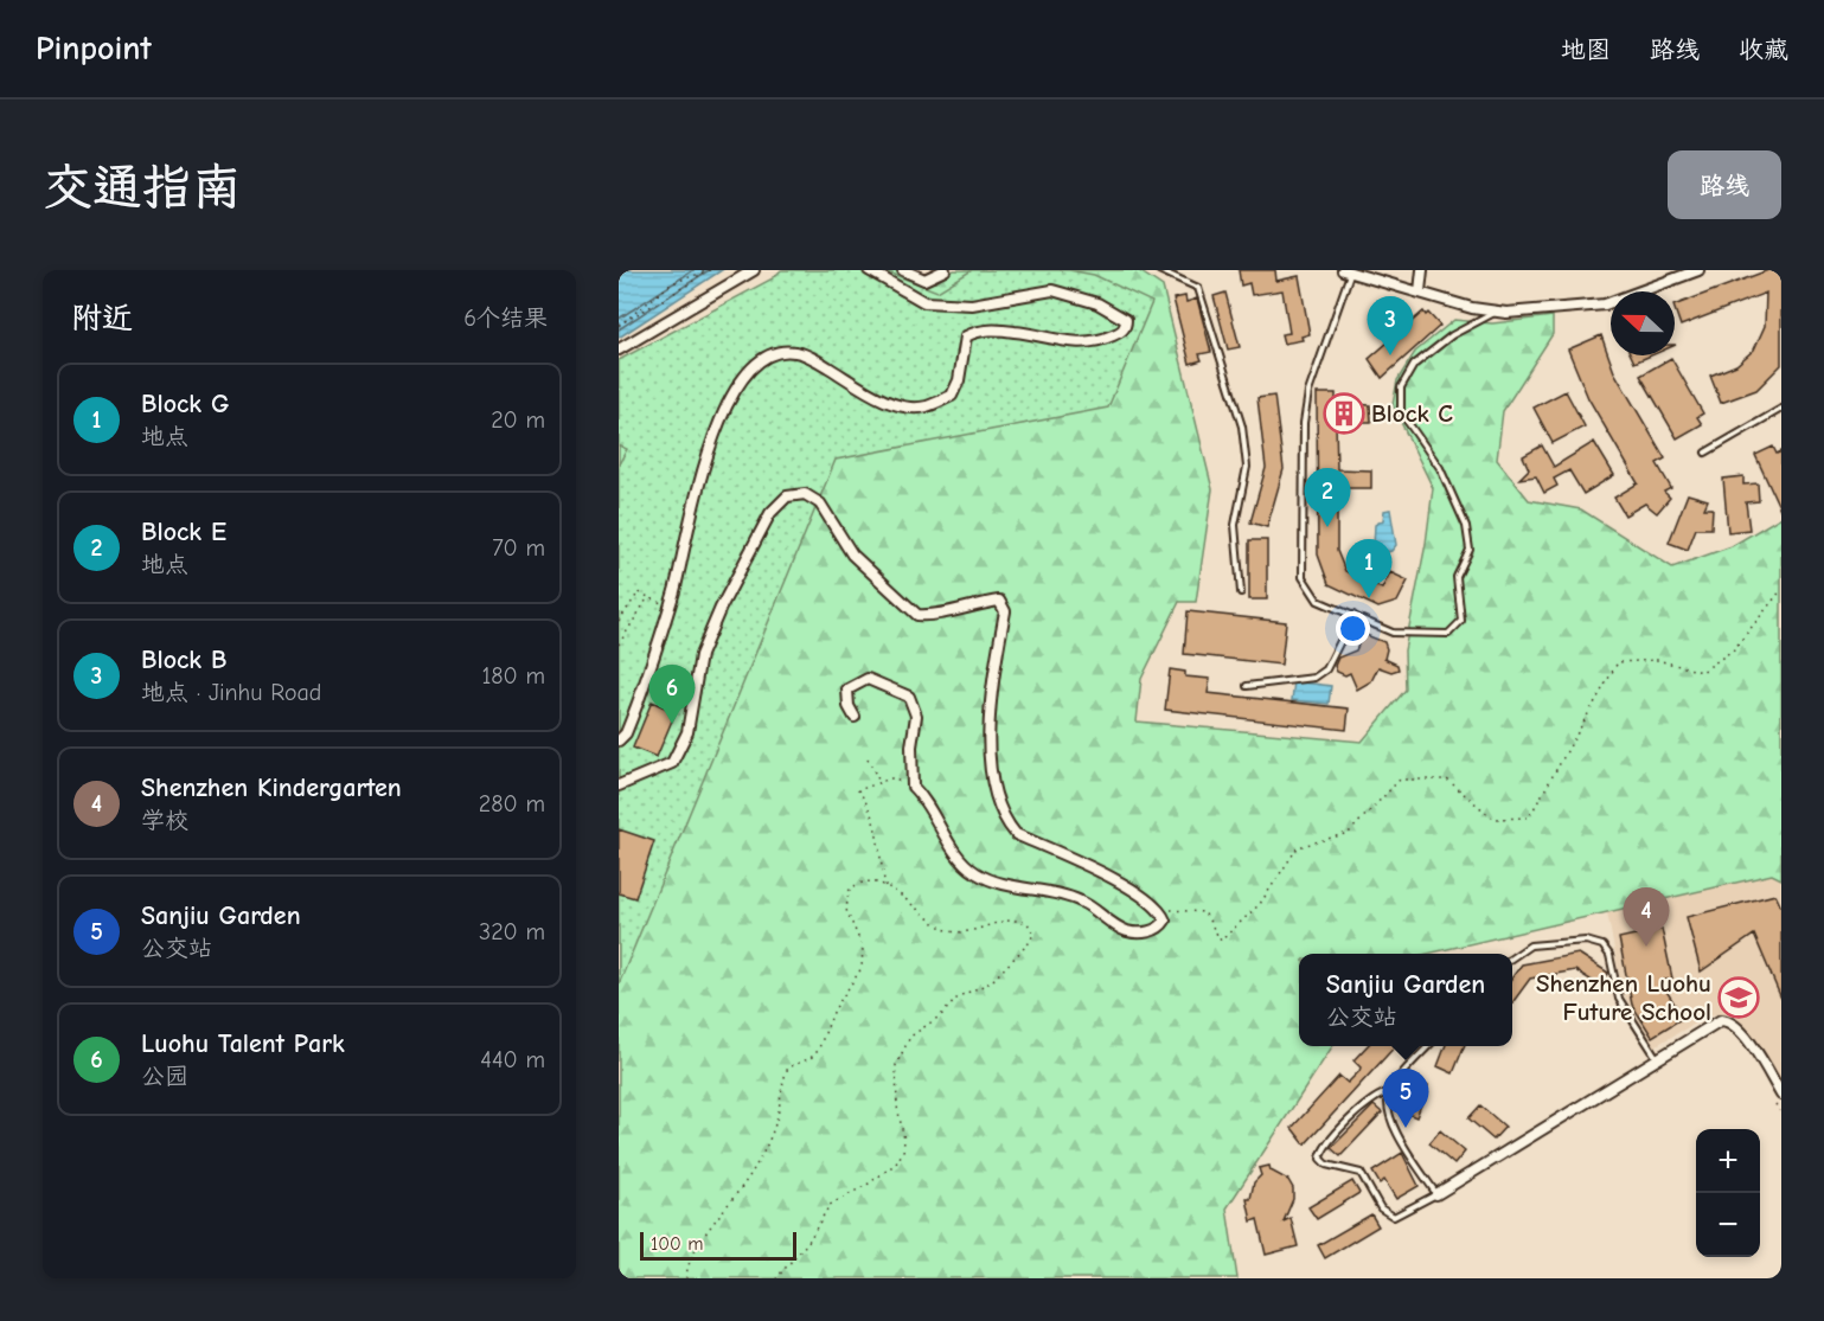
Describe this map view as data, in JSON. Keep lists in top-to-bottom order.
{
  "places": {
    "building": ["Block C"],
    "school or university": ["Shenzhen Luohu Future School"]
  },
  "scale_bar": "100 m",
  "north": "left",
  "page": {
    "header": "Pinpoint",
    "nav": ["地图", "路线", "收藏"],
    "buttons": "路线",
    "title": "交通指南",
    "heading": ["附近", "6个结果"],
    "pins": [
      "3",
      "2",
      "1",
      "6",
      "4",
      "5"
    ],
    "list": [
      {
        "mark": "1",
        "name": "Block G",
        "note": "地点",
        "value": "20 m"
      },
      {
        "mark": "2",
        "name": "Block E",
        "note": "地点",
        "value": "70 m"
      },
      {
        "mark": "3",
        "name": "Block B",
        "note": "地点 · Jinhu Road",
        "value": "180 m"
      },
      {
        "mark": "4",
        "name": "Shenzhen Kindergarten",
        "note": "学校",
        "value": "280 m"
      },
      {
        "mark": "5",
        "name": "Sanjiu Garden",
        "note": "公交站",
        "value": "320 m"
      },
      {
        "mark": "6",
        "name": "Luohu Talent Park",
        "note": "公园",
        "value": "440 m"
      }
    ],
    "popup": ["Sanjiu Garden", "公交站"],
    "map_buttons": ["+", "−"],
    "scale": "100 m"
  }
}
